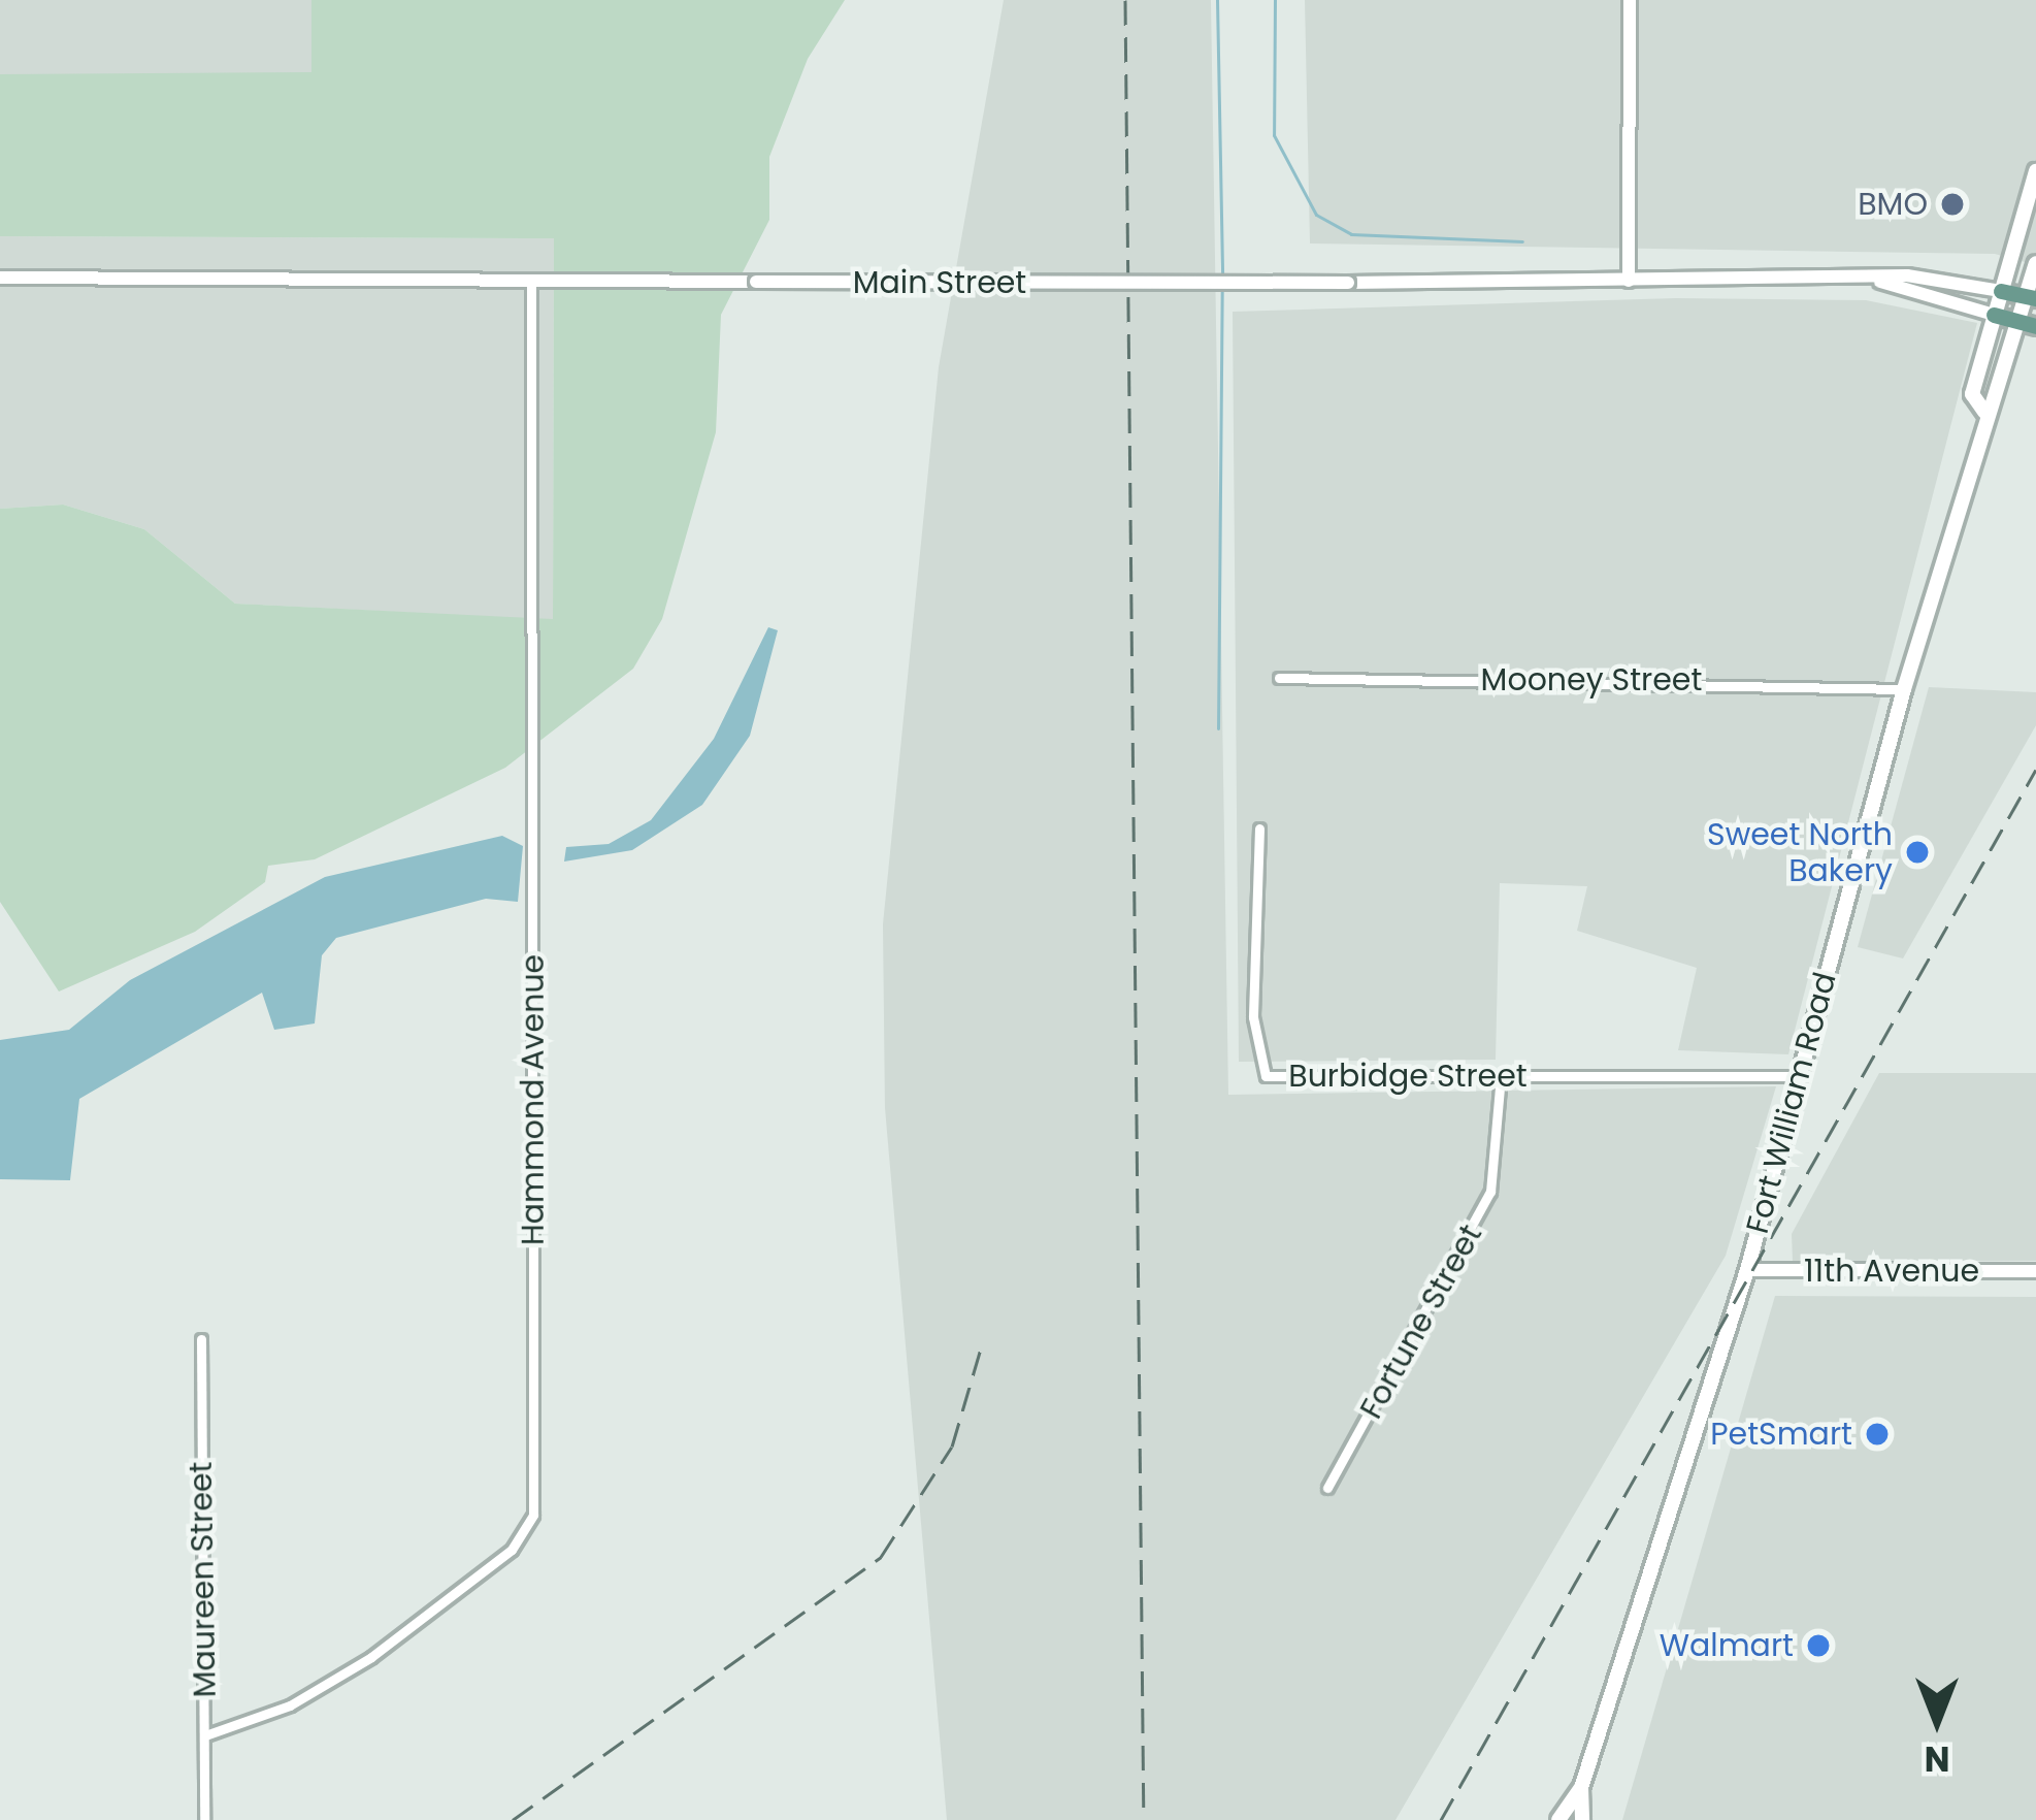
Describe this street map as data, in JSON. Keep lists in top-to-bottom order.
{
  "streets": {
    "main road": ["Fort William Road"],
    "street": [
      "Main Street",
      "Mooney Street",
      "Burbidge Street",
      "Hammond Avenue",
      "11th Avenue",
      "Fortune Street",
      "Maureen Street"
    ]
  },
  "crossings": [
    ["Main Street", "Hammond Avenue"],
    ["Main Street", "Fort William Road"],
    ["Mooney Street", "Fort William Road"],
    ["Burbidge Street", "Fort William Road"],
    ["Burbidge Street", "Fortune Street"],
    ["Hammond Avenue", "Maureen Street"],
    ["Fort William Road", "11th Avenue"]
  ],
  "places": [
    "BMO",
    "Sweet North Bakery",
    "PetSmart",
    "Walmart"
  ],
  "north": "bottom"
}
